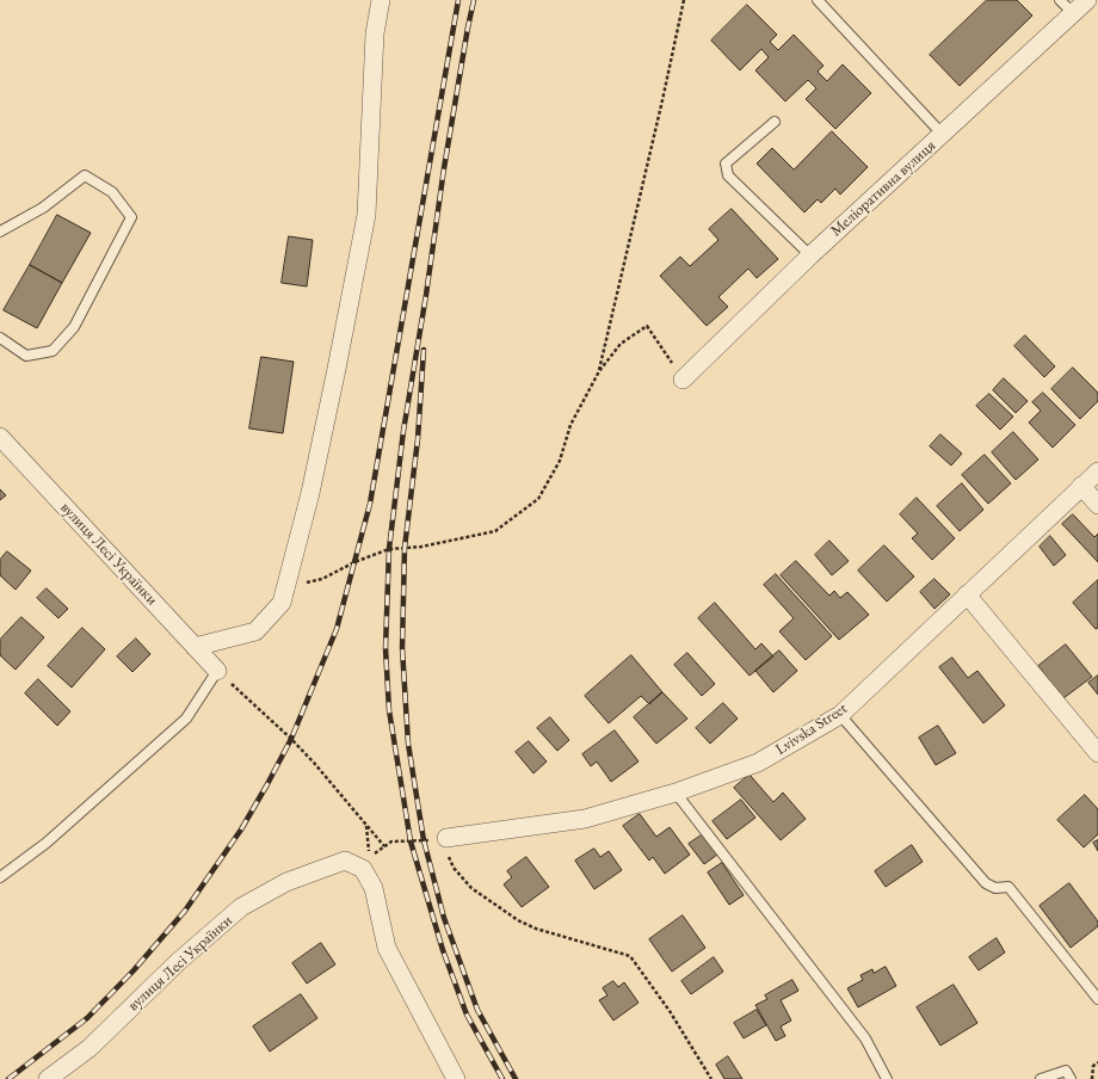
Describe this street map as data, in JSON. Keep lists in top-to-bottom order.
{
  "streets": {
    "street": ["Меліоративна вулиця", "вулиця Лесі Українки", "Lvivska Street"]
  }
}
